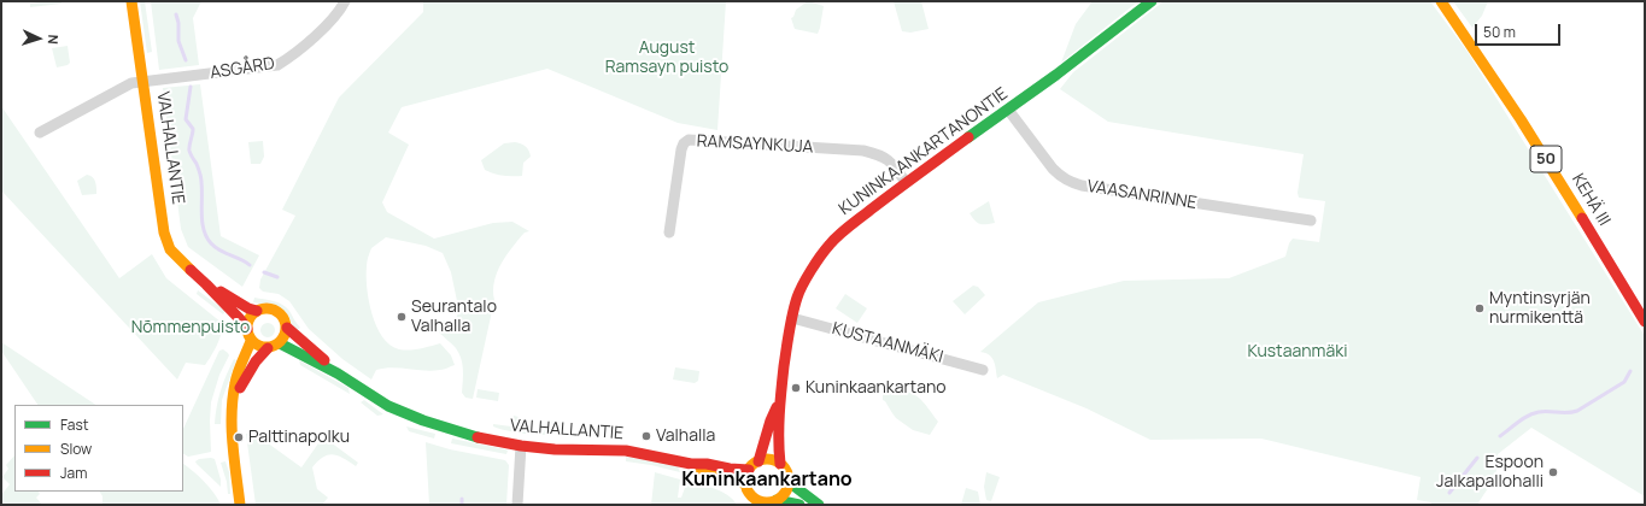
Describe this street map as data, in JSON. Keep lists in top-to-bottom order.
{
  "streets": {
    "main road": [
      "VALHALLANTIE",
      "KUNINKAANKARTANONTIE",
      "50",
      "KEHÄ III"
    ],
    "street": [
      "ASGÅRD",
      "RAMSAYNKUJA",
      "VAASANRINNE",
      "KUSTAANMÄKI"
    ]
  },
  "crossings": [
    ["ASGÅRD", "VALHALLANTIE"],
    ["RAMSAYNKUJA", "KUNINKAANKARTANONTIE"],
    ["VALHALLANTIE", "KUNINKAANKARTANONTIE"],
    ["KUNINKAANKARTANONTIE", "VAASANRINNE"],
    ["KUNINKAANKARTANONTIE", "KUSTAANMÄKI"]
  ],
  "districts": ["Kuninkaankartano"],
  "parks": ["August Ramsayn puisto", "Nõmmenpuisto", "Kustaanmäki"],
  "places": [
    "Myntinsyrjän nurmikenttä",
    "Seurantalo Valhalla",
    "Kuninkaankartano",
    "Valhalla",
    "Palttinapolku",
    "Espoon Jalkapallohalli"
  ],
  "legend": ["Fast", "Slow", "Jam"],
  "scale_bar": "50 m",
  "north": "right"
}
